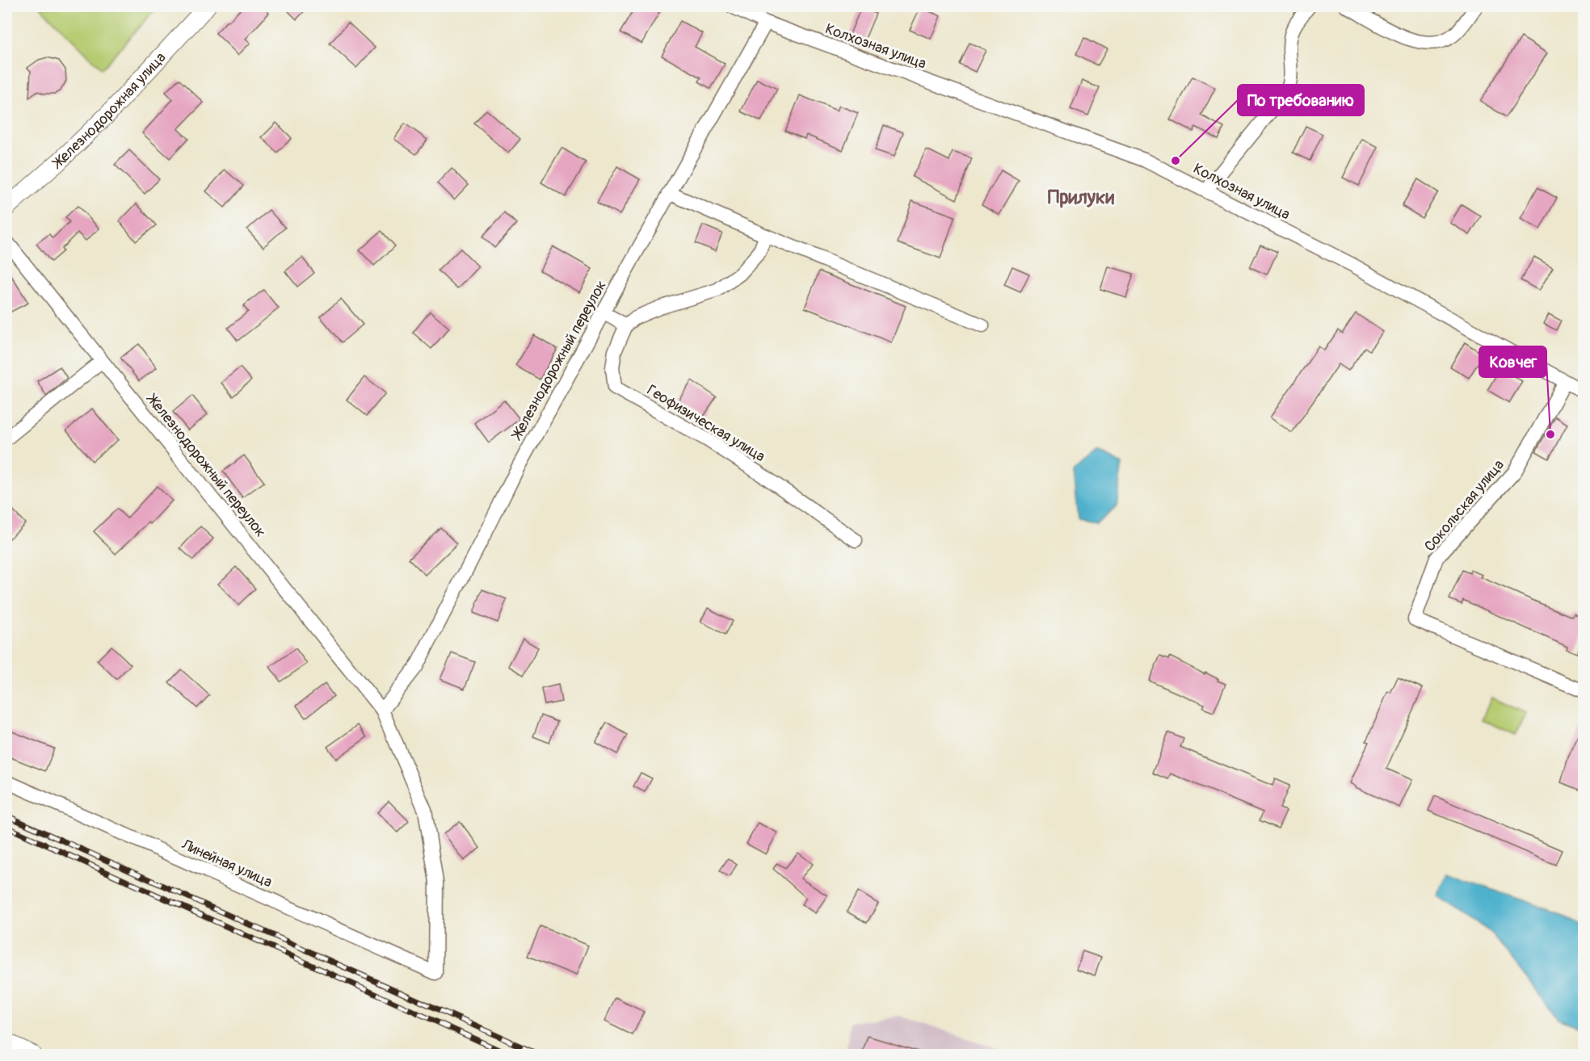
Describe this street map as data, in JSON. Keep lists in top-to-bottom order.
{
  "streets": {
    "street": [
      "Колхозная улица",
      "Железнодорожная улица",
      "Железнодорожный переулок",
      "Геофизическая улица",
      "Сокольская улица",
      "Линейная улица"
    ]
  },
  "crossings": [
    ["Колхозная улица", "Железнодорожный переулок"],
    ["Колхозная улица", "Сокольская улица"],
    ["Железнодорожный переулок", "Линейная улица"]
  ],
  "districts": ["Прилуки"],
  "places": ["По требованию", "Ковчег"]
}
